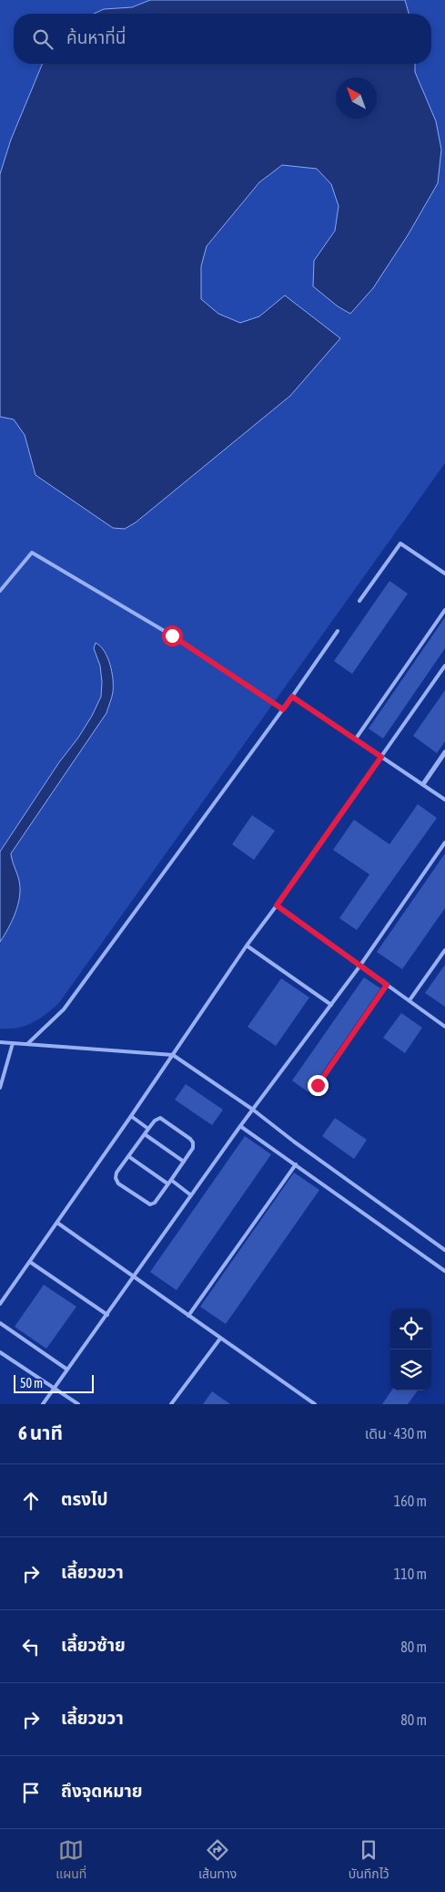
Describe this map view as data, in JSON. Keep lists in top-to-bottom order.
{
  "scale_bar": "50 m",
  "north": "top left",
  "page": {
    "search": "ค้นหาที่นี่",
    "scale": "50 m",
    "heading": ["6 นาที", "เดิน · 430 m"],
    "list": [
      ["ตรงไป", "160 m"],
      ["เลี้ยวขวา", "110 m"],
      ["เลี้ยวซ้าย", "80 m"],
      ["เลี้ยวขวา", "80 m"],
      "ถึงจุดหมาย"
    ],
    "nav": ["แผนที่", "เส้นทาง", "บันทึกไว้"]
  }
}
